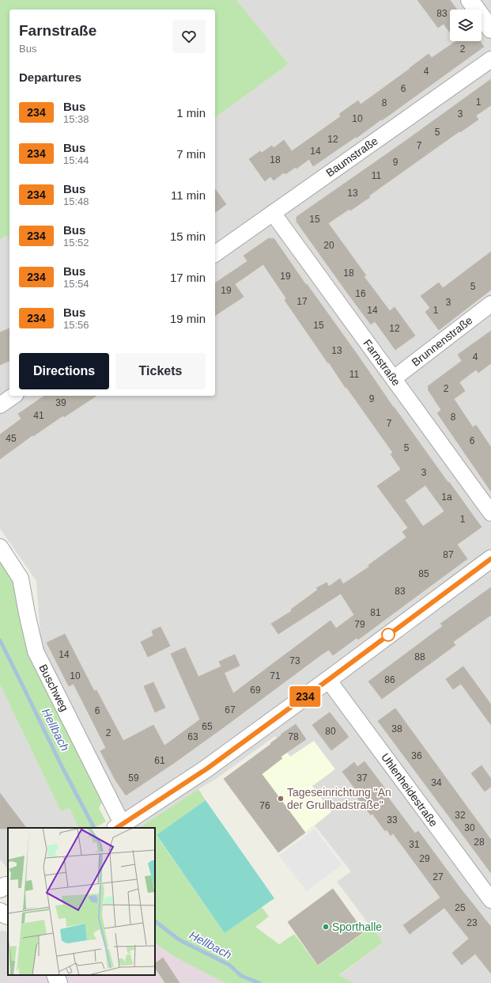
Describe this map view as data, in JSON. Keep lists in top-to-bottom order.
{
  "streets": {
    "street": [
      "Baumstraße",
      "Brunnenstraße",
      "Farnstraße",
      "Buschweg",
      "Uhlenheidestraße"
    ]
  },
  "crossings": [
    ["Baumstraße", "Farnstraße"],
    ["Brunnenstraße", "Farnstraße"]
  ],
  "water": ["Hellbach"],
  "places": ["Tageseinrichtung \"An der Grullbadstraße\"", "Sporthalle"],
  "lines": ["bus line 234"],
  "house_numbers": [
    "83",
    "2",
    "4",
    "6",
    "1",
    "8",
    "3",
    "10",
    "5",
    "12",
    "7",
    "14",
    "18",
    "9",
    "11",
    "13",
    "15",
    "20",
    "18",
    "19",
    "5",
    "19",
    "16",
    "17",
    "3",
    "14",
    "1",
    "15",
    "12",
    "13",
    "4",
    "11",
    "2",
    "9",
    "39",
    "41",
    "8",
    "7",
    "45",
    "6",
    "5",
    "3",
    "1a",
    "1",
    "87",
    "85",
    "83",
    "81",
    "79",
    "14",
    "88",
    "73",
    "10",
    "71",
    "86",
    "69",
    "67",
    "6",
    "65",
    "38",
    "80",
    "2",
    "63",
    "78",
    "36",
    "61",
    "59",
    "37",
    "34",
    "76",
    "32",
    "33",
    "30",
    "28",
    "31",
    "29",
    "27",
    "25",
    "23"
  ],
  "page": {
    "on_map": "234",
    "heading": [
      ["Farnstraße", "Bus"],
      "Departures"
    ],
    "list": [
      {
        "mark": "234",
        "name": "Bus",
        "note": "15:38",
        "value": "1 min"
      },
      {
        "mark": "234",
        "name": "Bus",
        "note": "15:44",
        "value": "7 min"
      },
      {
        "mark": "234",
        "name": "Bus",
        "note": "15:48",
        "value": "11 min"
      },
      {
        "mark": "234",
        "name": "Bus",
        "note": "15:52",
        "value": "15 min"
      },
      {
        "mark": "234",
        "name": "Bus",
        "note": "15:54",
        "value": "17 min"
      },
      {
        "mark": "234",
        "name": "Bus",
        "note": "15:56",
        "value": "19 min"
      }
    ],
    "buttons": ["Directions", "Tickets"]
  }
}
